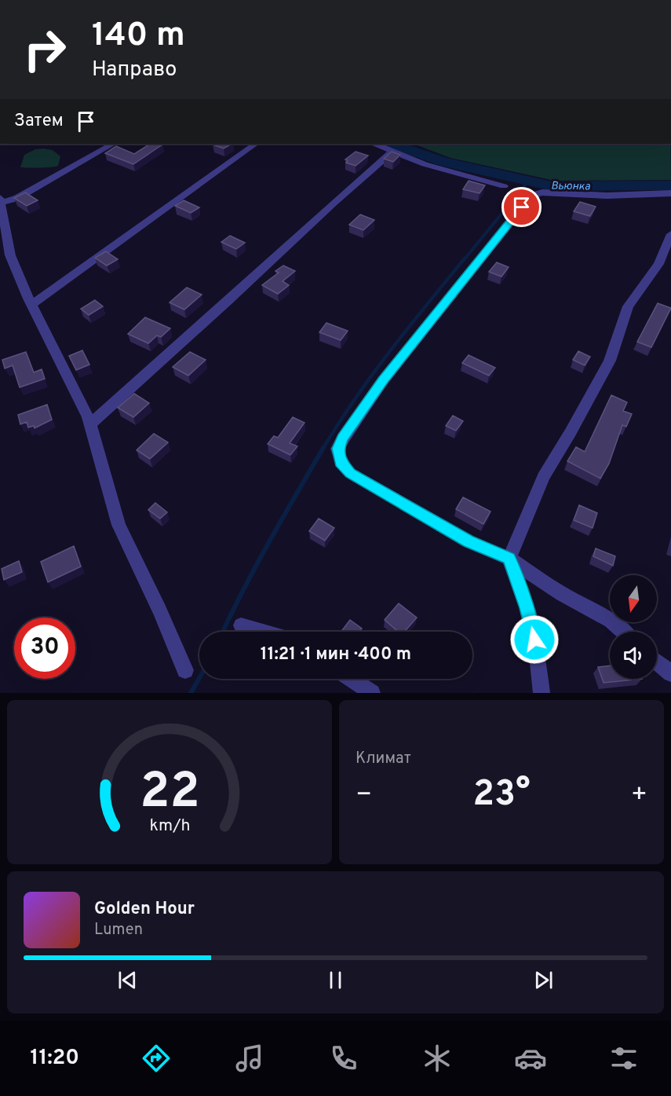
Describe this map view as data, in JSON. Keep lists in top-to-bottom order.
{
  "water": ["Вьюнка"],
  "north": "bottom",
  "page": {
    "turn": ["140 m", "Направо"],
    "then": "Затем",
    "limit": "30",
    "trip": "11:21 · 1 мин · 400 m",
    "tile": "Климат",
    "heat": ["−", "23°", "+"],
    "song": ["Golden Hour", "Lumen"],
    "tabs": "11:20",
    "gauge": ["22", "km/h"]
  }
}
